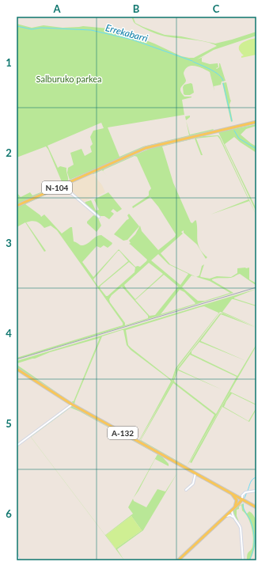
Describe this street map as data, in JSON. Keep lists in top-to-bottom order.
{
  "streets": {
    "main road": ["N-104", "A-132"]
  },
  "water": ["Errekabarri"],
  "parks": ["Salburuko parkea"],
  "grid": {
    "columns": ["A", "B", "C"],
    "rows": [
      "1",
      "2",
      "3",
      "4",
      "5",
      "6"
    ]
  }
}
